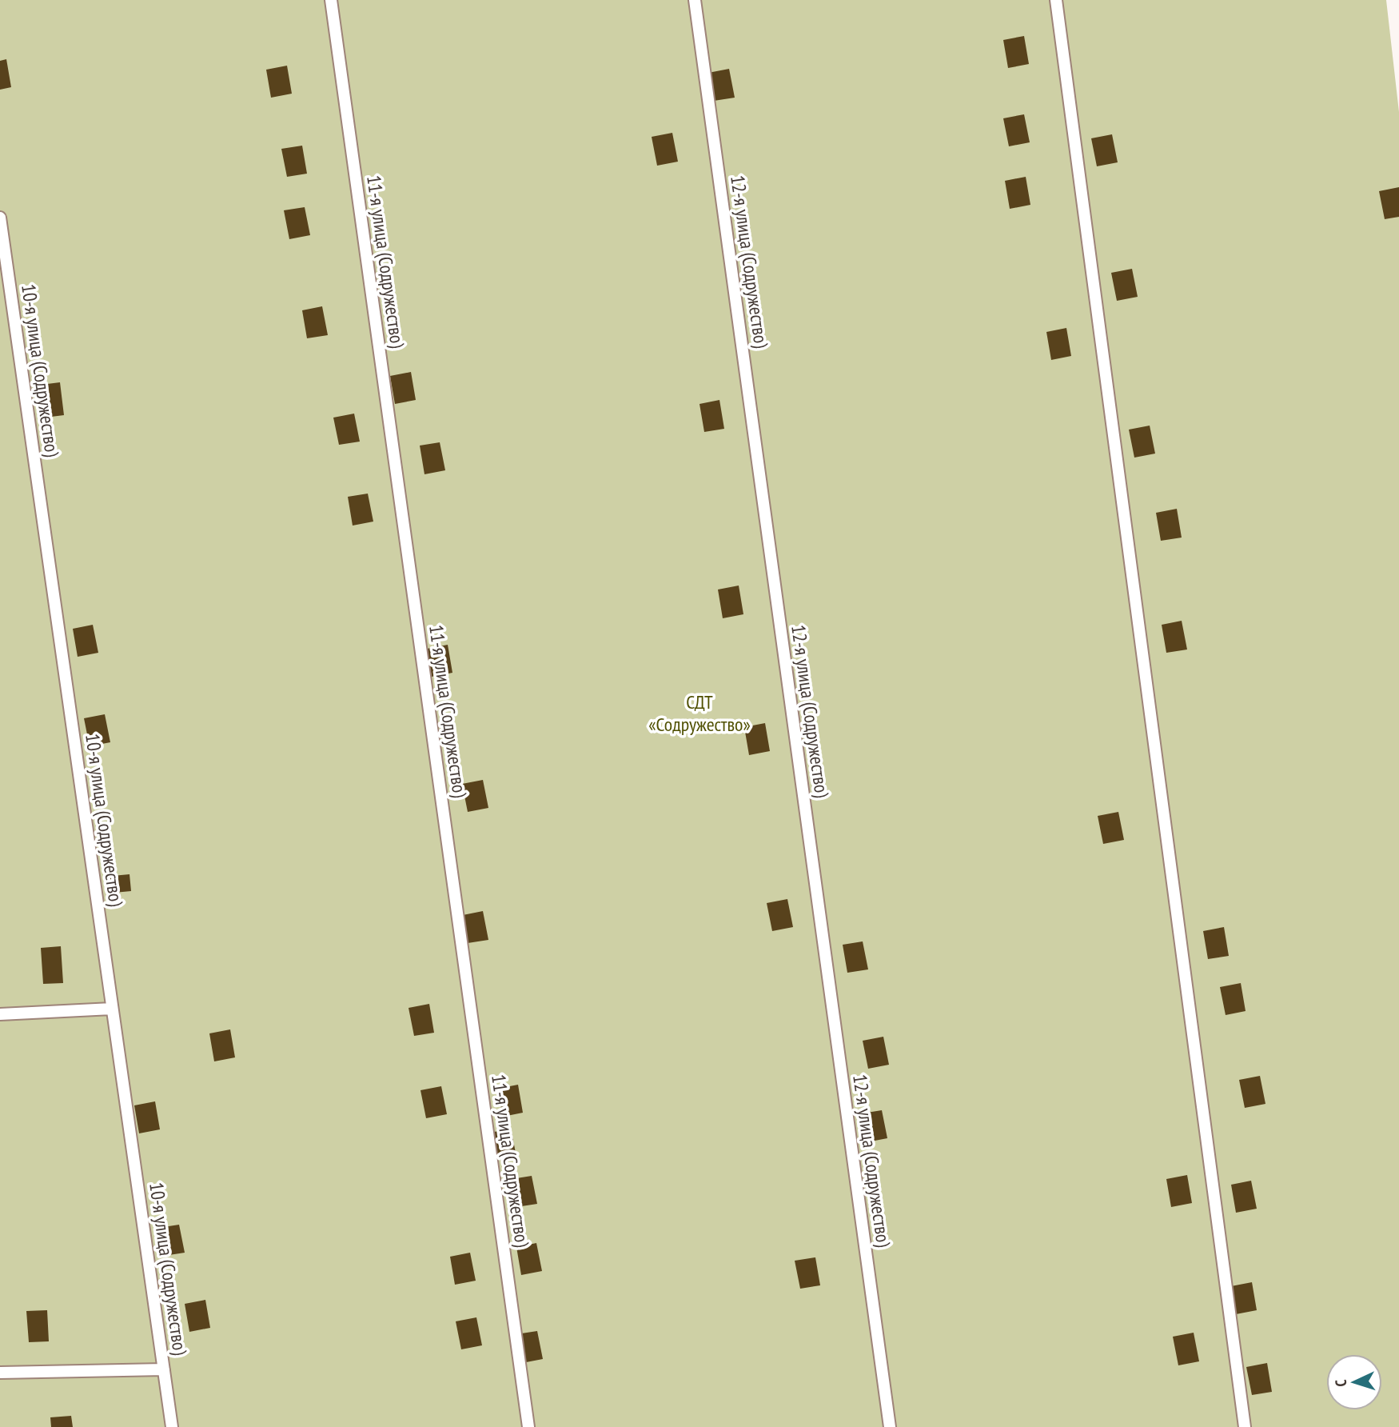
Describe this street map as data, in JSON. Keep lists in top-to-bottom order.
{
  "streets": {
    "lane": ["11-я улица (Содружество)", "12-я улица (Содружество)", "10-я улица (Содружество)"]
  },
  "parks": ["СДТ «Содружество»"],
  "north": "left"
}
